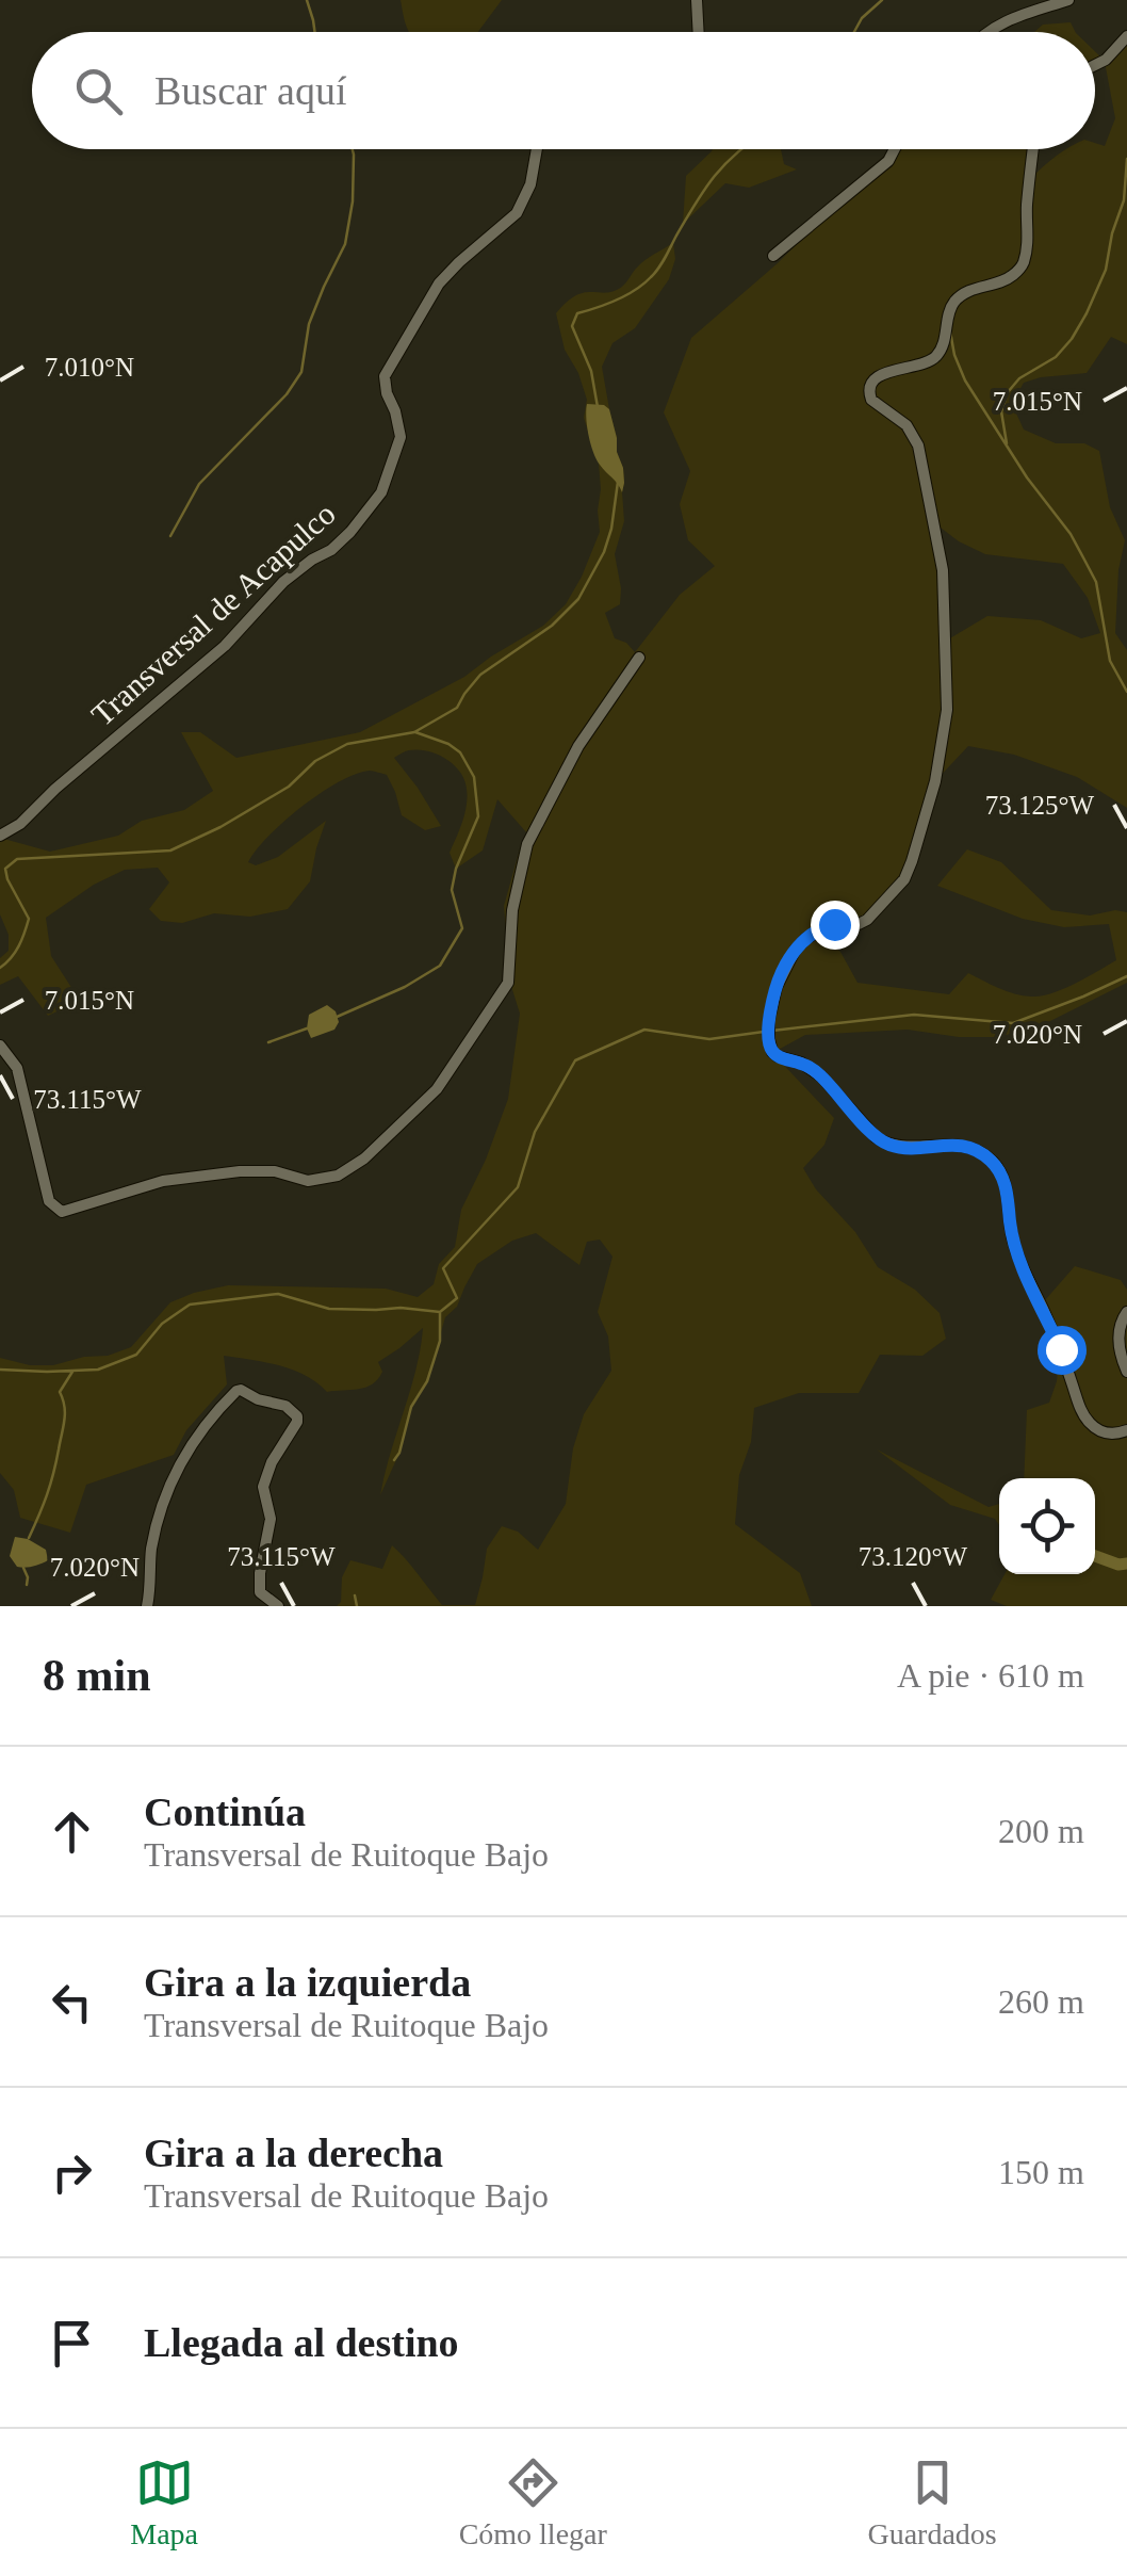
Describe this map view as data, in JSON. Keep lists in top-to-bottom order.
{
  "streets": {
    "street": ["Transversal de Acapulco"]
  },
  "page": {
    "search": "Buscar aquí",
    "heading": ["8 min", "A pie · 610 m"],
    "list": [
      ["Continúa", "Transversal de Ruitoque Bajo", "200 m"],
      ["Gira a la izquierda", "Transversal de Ruitoque Bajo", "260 m"],
      ["Gira a la derecha", "Transversal de Ruitoque Bajo", "150 m"],
      "Llegada al destino"
    ],
    "nav": ["Mapa", "Cómo llegar", "Guardados"]
  },
  "coordinates": [
    "7.010°N",
    "7.015°N",
    "73.125°W",
    "7.020°N",
    "73.115°W",
    "73.120°W"
  ]
}
